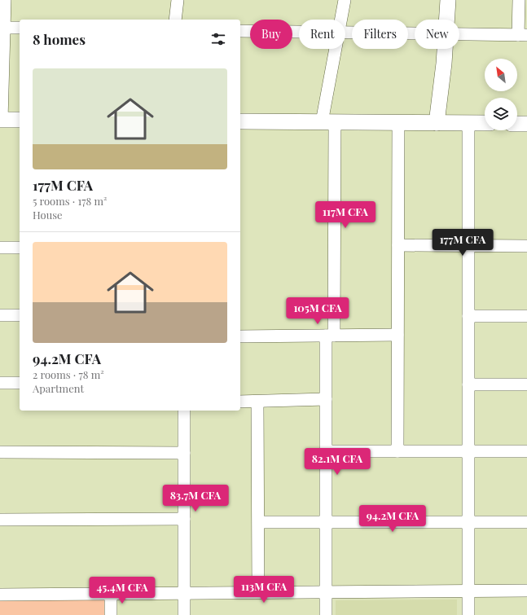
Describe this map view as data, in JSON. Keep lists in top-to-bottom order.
{
  "north": "top left",
  "page": {
    "chip": [
      "Buy",
      "Rent",
      "Filters",
      "New"
    ],
    "heading": "8 homes",
    "list": [
      {
        "name": "177M CFA",
        "note": "5 rooms · 178 m² · House"
      },
      {
        "name": "94.2M CFA",
        "note": "2 rooms · 78 m² · Apartment"
      }
    ],
    "price": [
      "117M CFA",
      "177M CFA",
      "105M CFA",
      "82.1M CFA",
      "83.7M CFA",
      "94.2M CFA",
      "113M CFA",
      "45.4M CFA"
    ]
  }
}
